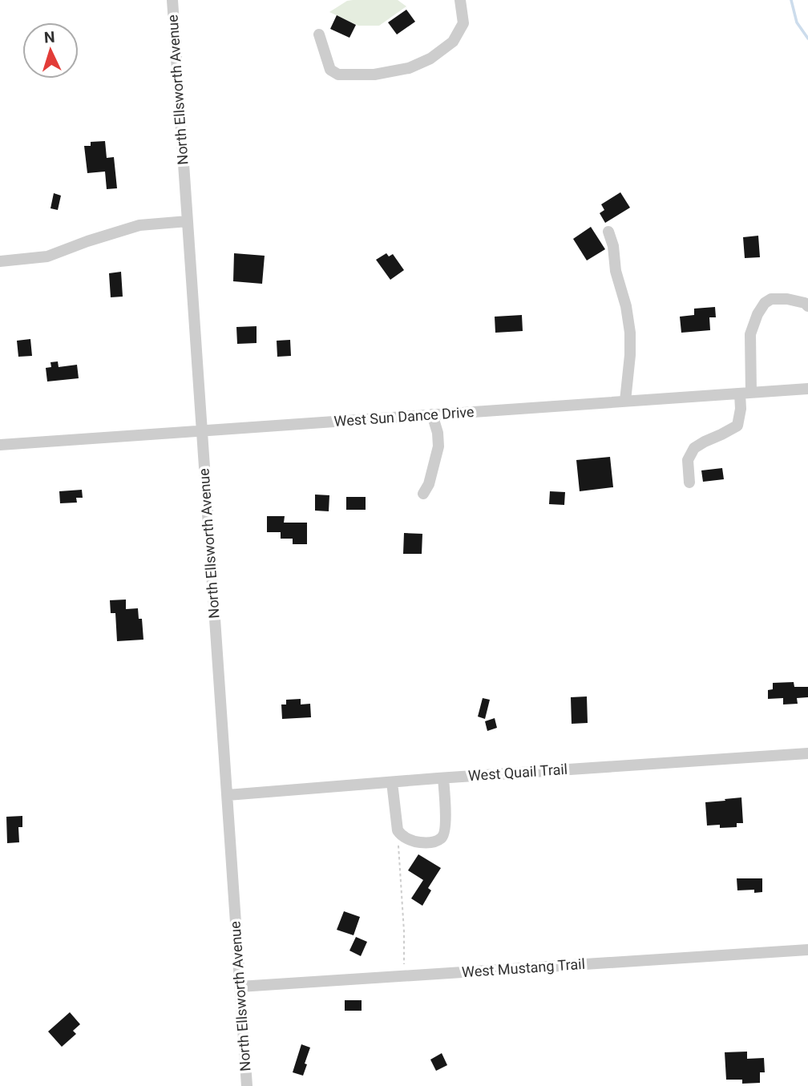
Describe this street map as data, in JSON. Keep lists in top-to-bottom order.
{
  "streets": {
    "street": [
      "North Ellsworth Avenue",
      "West Sun Dance Drive",
      "West Quail Trail",
      "West Mustang Trail"
    ]
  },
  "crossings": [
    ["North Ellsworth Avenue", "West Sun Dance Drive"],
    ["North Ellsworth Avenue", "West Quail Trail"],
    ["North Ellsworth Avenue", "West Mustang Trail"]
  ],
  "north": "top"
}
